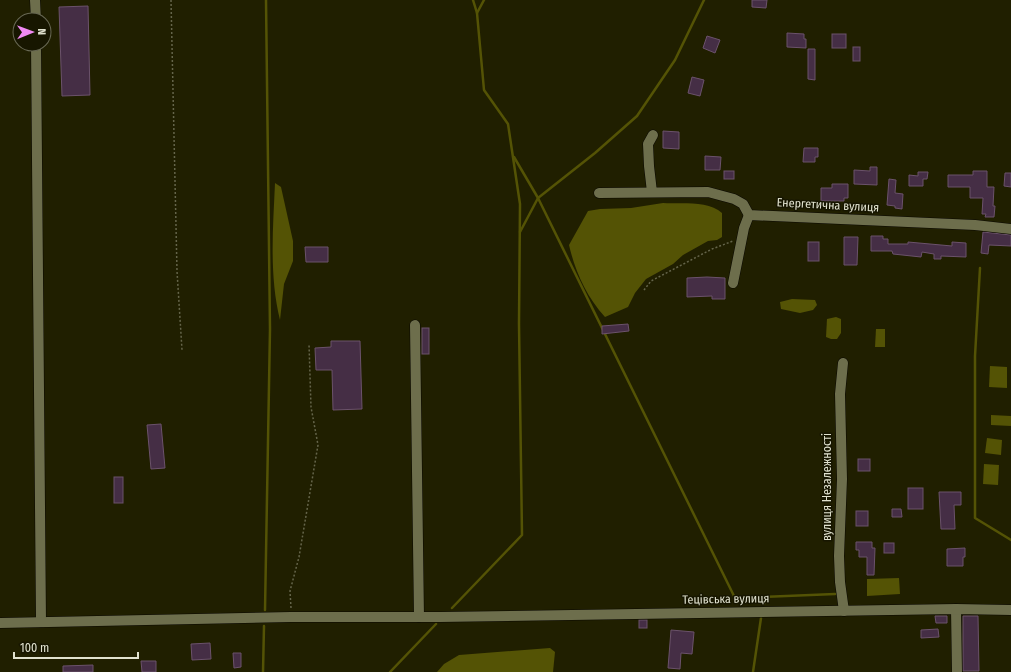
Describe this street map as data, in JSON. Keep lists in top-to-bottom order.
{
  "streets": {
    "street": ["Енергетична вулиця", "вулиця Незалежності", "Тецівська вулиця"]
  },
  "crossings": [
    ["вулиця Незалежності", "Тецівська вулиця"]
  ],
  "scale_bar": "100 m",
  "north": "right"
}
